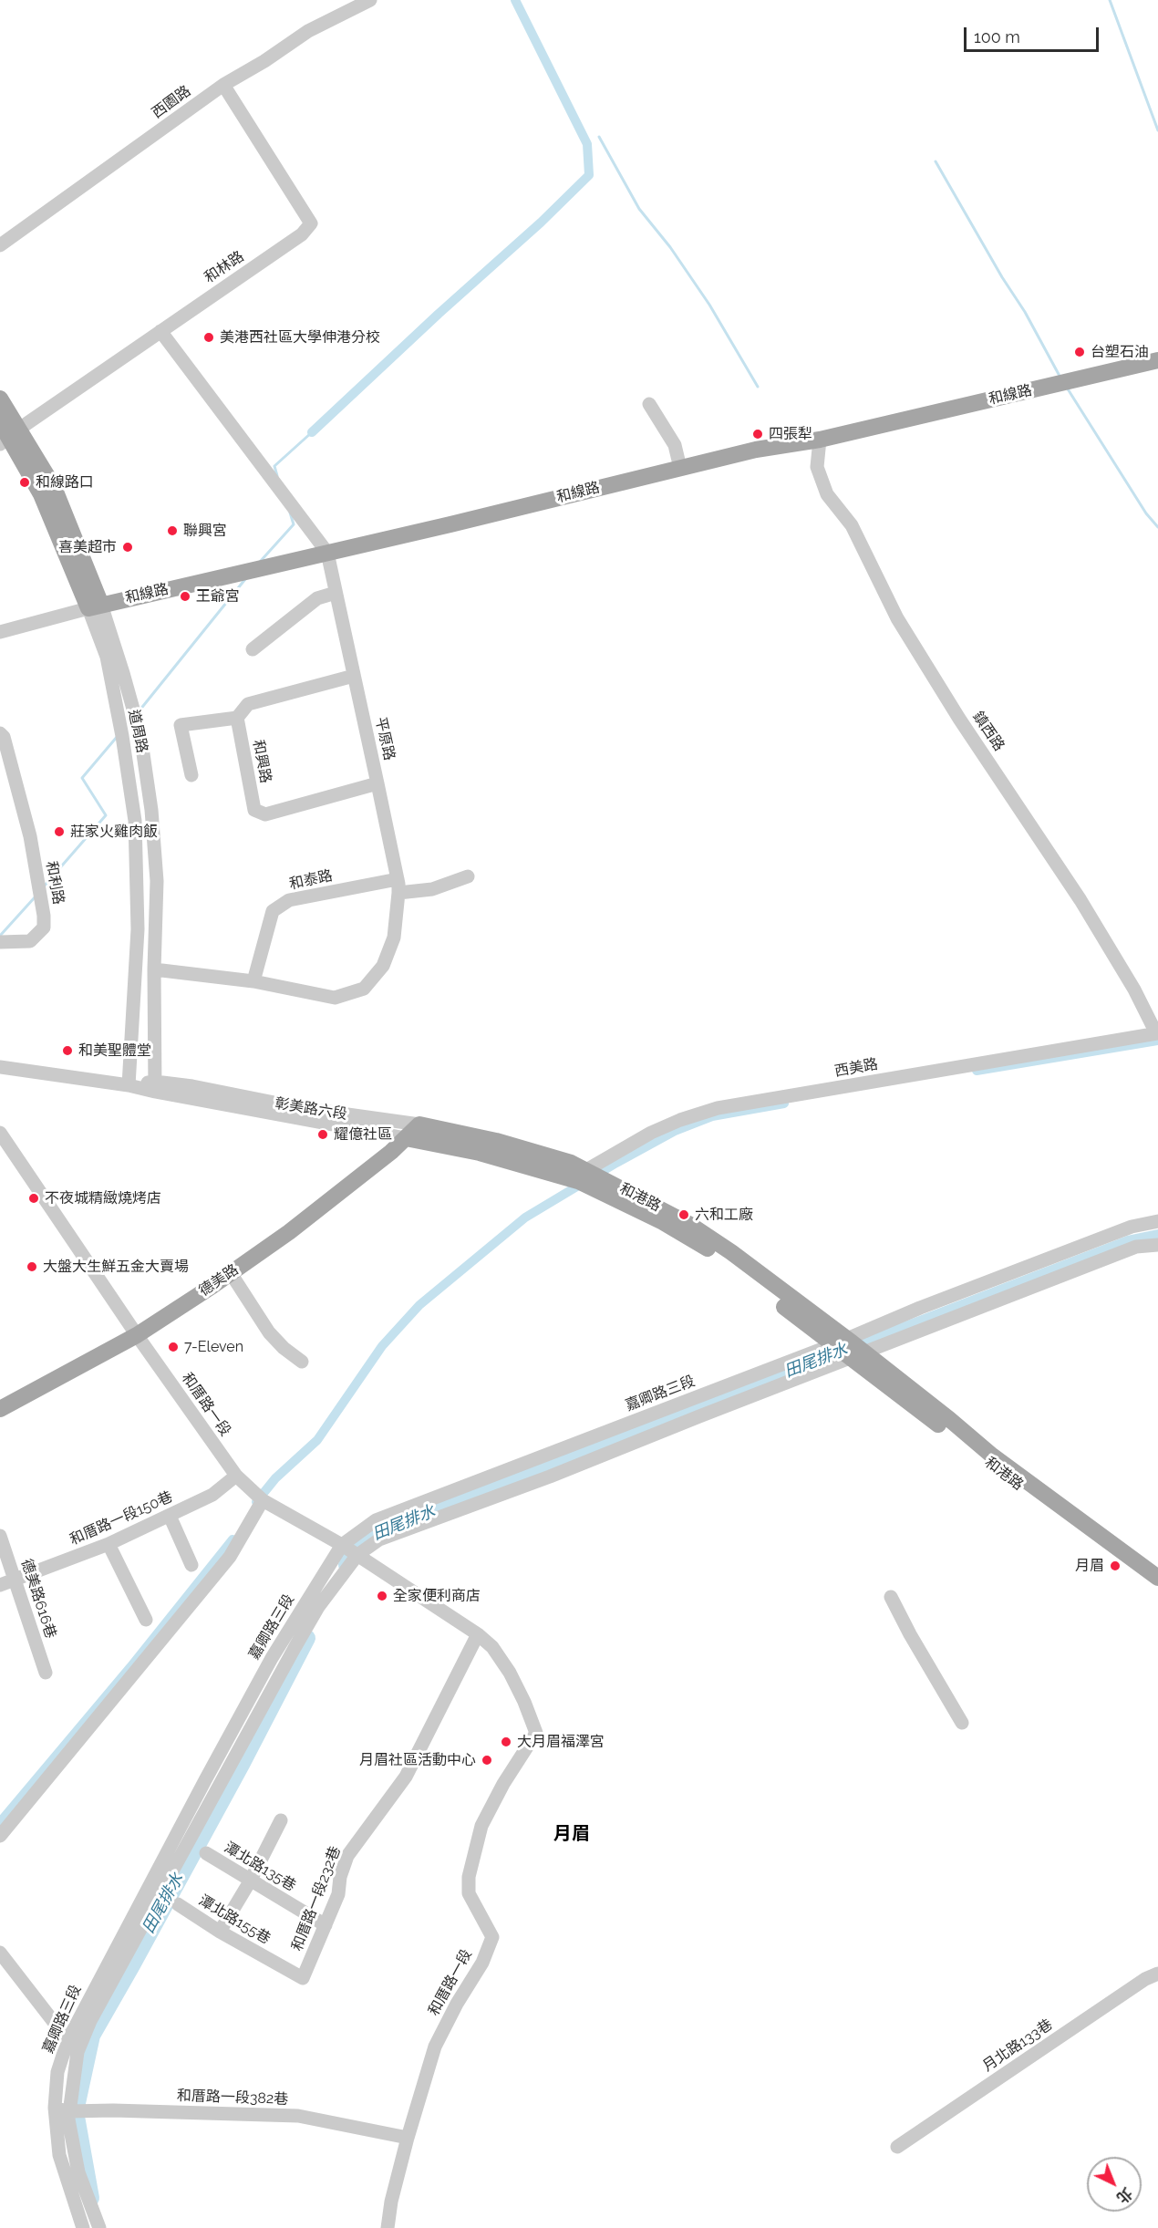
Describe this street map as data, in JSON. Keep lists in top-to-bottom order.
{
  "streets": {
    "main road": [
      "和線路",
      "道周路",
      "彰美路六段",
      "和港路",
      "德美路"
    ],
    "street": [
      "西園路",
      "和林路",
      "鎮西路",
      "平原路",
      "和興路",
      "和泰路",
      "和利路",
      "西美路",
      "嘉卿路三段",
      "和厝路一段",
      "和厝路一段150巷",
      "德美路616巷",
      "潭北路135巷",
      "和厝路一段232巷",
      "潭北路155巷",
      "月北路133巷",
      "和厝路一段382巷"
    ]
  },
  "crossings": [
    ["西園路", "和林路"],
    ["和林路", "道周路"],
    ["和林路", "平原路"],
    ["和線路", "道周路"],
    ["和線路", "鎮西路"],
    ["和線路", "平原路"],
    ["道周路", "平原路"],
    ["道周路", "彰美路六段"],
    ["鎮西路", "西美路"],
    ["平原路", "和興路"],
    ["平原路", "和泰路"],
    ["西美路", "彰美路六段"],
    ["西美路", "和港路"],
    ["彰美路六段", "和港路"],
    ["彰美路六段", "德美路"],
    ["和港路", "嘉卿路三段"],
    ["德美路", "和厝路一段"],
    ["嘉卿路三段", "和厝路一段"],
    ["嘉卿路三段", "和厝路一段382巷"],
    ["和厝路一段", "和厝路一段150巷"],
    ["和厝路一段", "和厝路一段232巷"],
    ["和厝路一段", "和厝路一段382巷"],
    ["和厝路一段150巷", "德美路616巷"],
    ["潭北路135巷", "和厝路一段232巷"],
    ["和厝路一段232巷", "潭北路155巷"]
  ],
  "districts": ["月眉"],
  "water": ["田尾排水"],
  "places": [
    "美港西社區大學伸港分校",
    "台塑石油",
    "四張犁",
    "和線路口",
    "聯興宮",
    "喜美超市",
    "王爺宮",
    "莊家火雞肉飯",
    "和美聖體堂",
    "耀億社區",
    "不夜城精緻燒烤店",
    "六和工廠",
    "大盤大生鮮五金大賣場",
    "7-Eleven",
    "月眉",
    "全家便利商店",
    "大月眉福澤宮",
    "月眉社區活動中心"
  ],
  "scale_bar": "100 m",
  "north": "bottom right"
}
